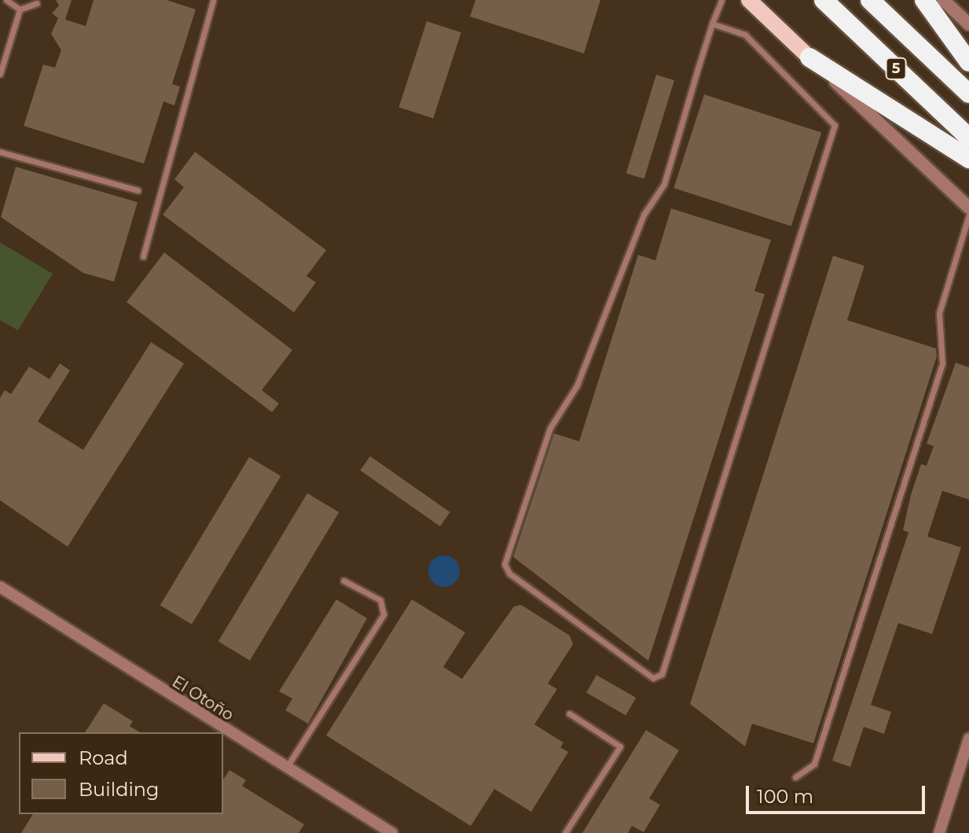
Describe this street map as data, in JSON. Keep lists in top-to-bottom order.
{
  "streets": {
    "highway": ["5"],
    "street": ["El Otoño"]
  },
  "legend": ["Road", "Building"],
  "scale_bar": "100 m"
}
